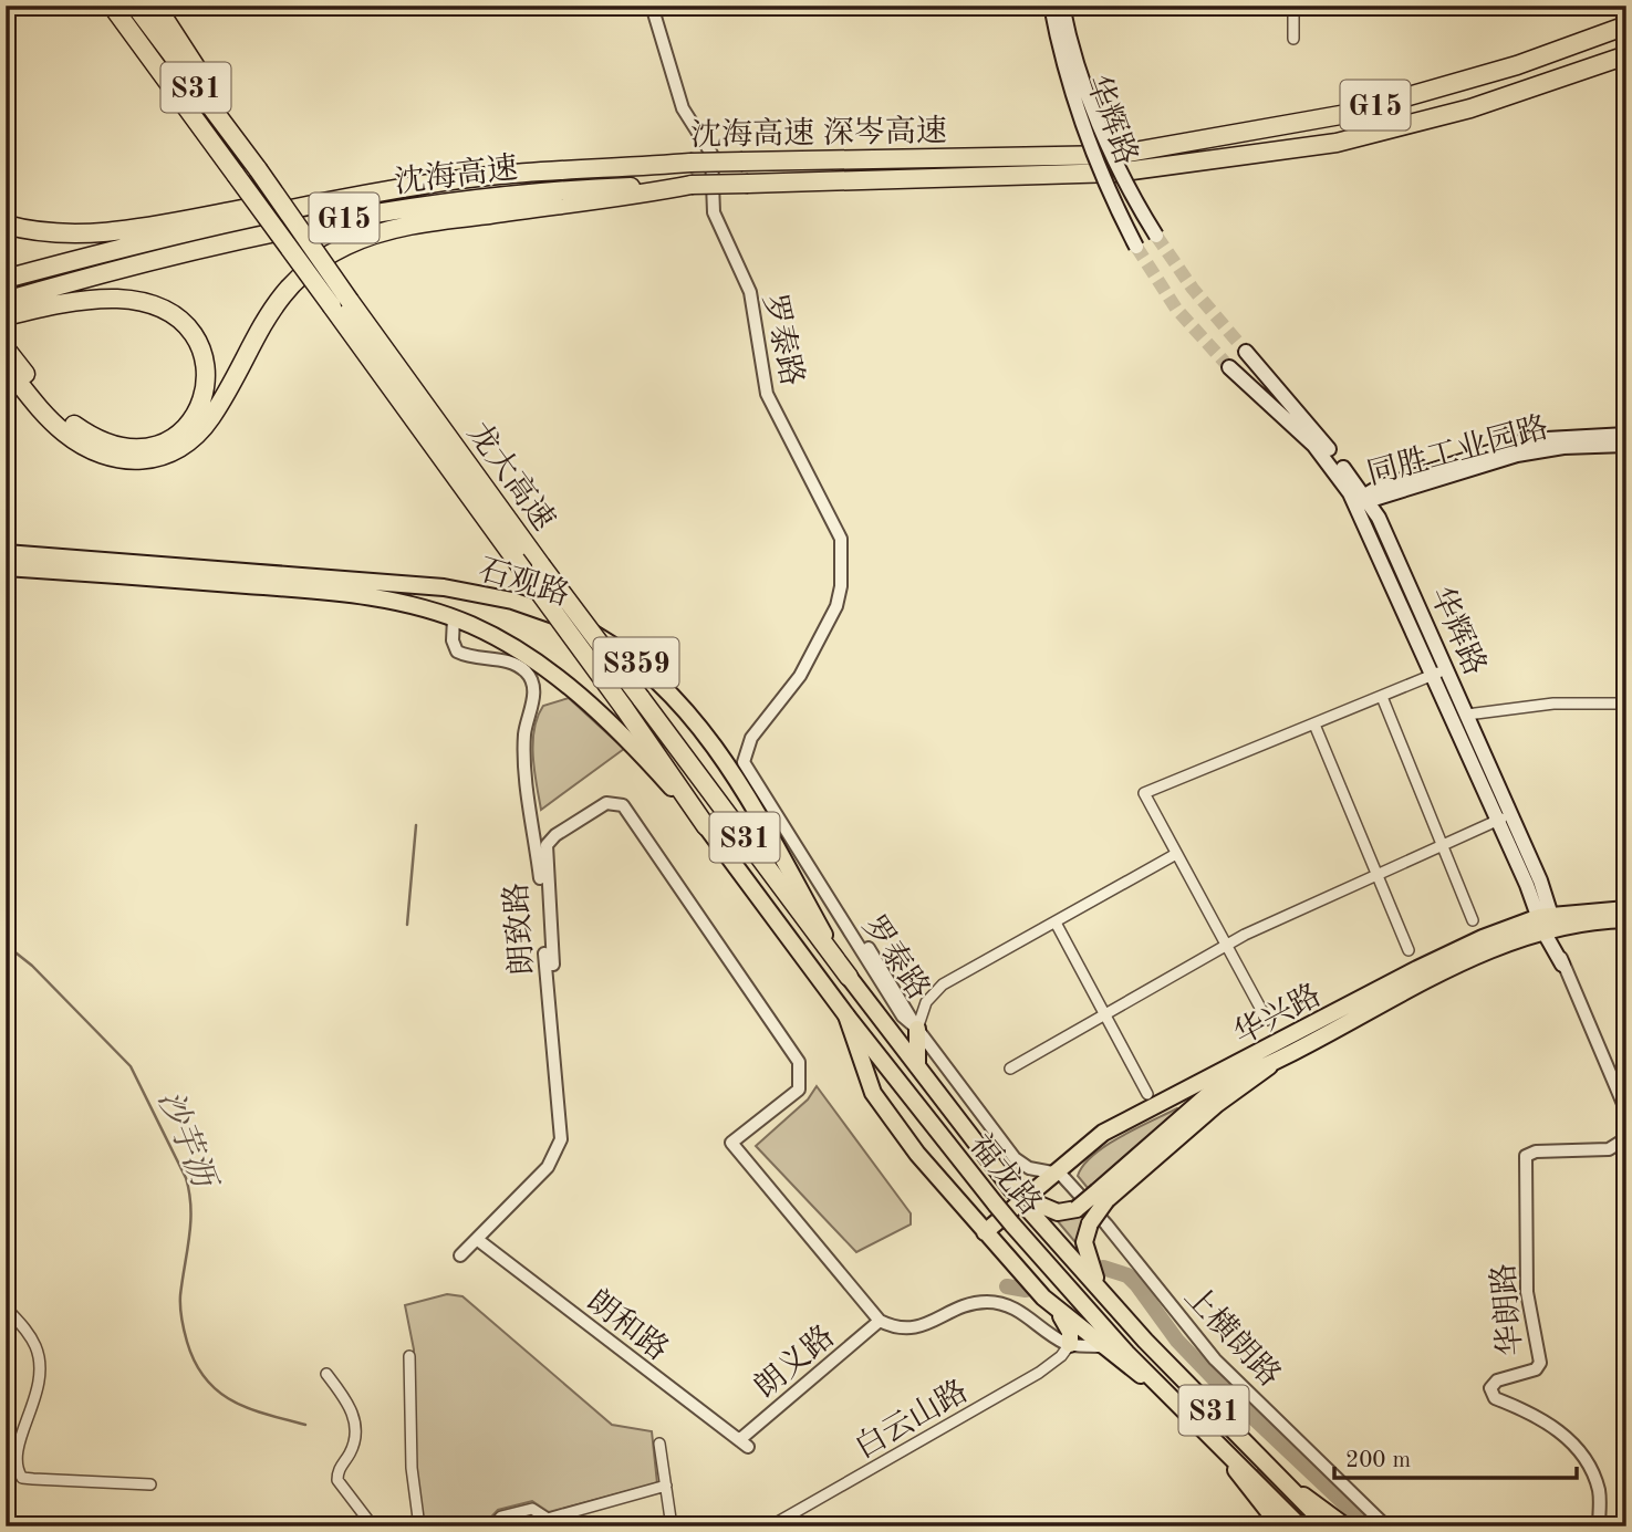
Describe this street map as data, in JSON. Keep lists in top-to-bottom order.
{
  "streets": {
    "highway": [
      "S31",
      "G15",
      "沈海高速 深岑高速",
      "沈海高速",
      "龙大高速"
    ],
    "main road": [
      "华辉路",
      "同胜工业园路",
      "石观路",
      "S359",
      "华兴路",
      "福龙路"
    ],
    "street": [
      "罗泰路",
      "朗致路",
      "华朗路",
      "朗和路",
      "上横朗路",
      "朗义路",
      "白云山路"
    ]
  },
  "crossings": [
    ["S31", "福龙路"],
    ["华辉路", "同胜工业园路"],
    ["华辉路", "华兴路"],
    ["沈海高速 深岑高速", "沈海高速"],
    ["罗泰路", "华兴路"],
    ["罗泰路", "上横朗路"],
    ["龙大高速", "石观路"],
    ["龙大高速", "福龙路"],
    ["石观路", "朗致路"],
    ["石观路", "福龙路"],
    ["朗致路", "朗和路"],
    ["华兴路", "上横朗路"],
    ["朗和路", "朗义路"]
  ],
  "water": ["沙芋沥"],
  "scale_bar": "200 m"
}
